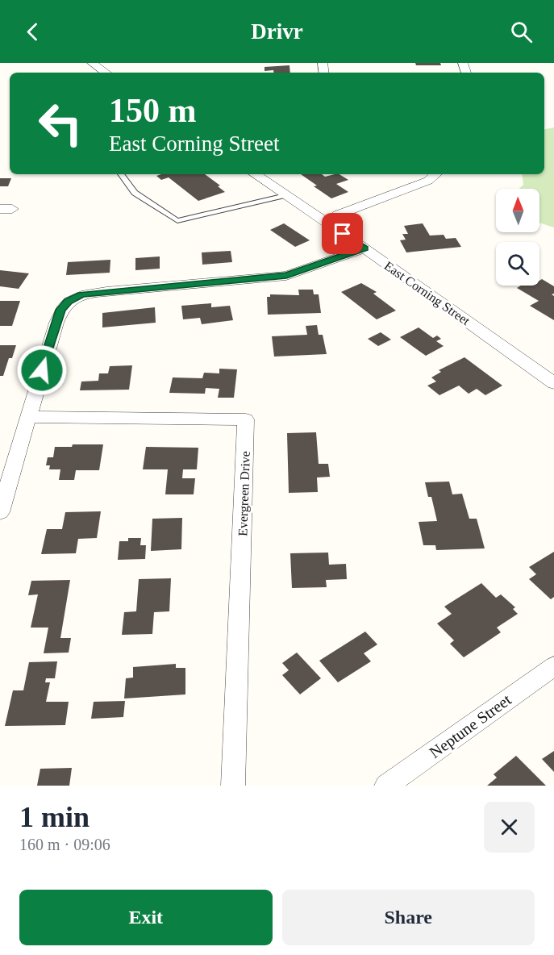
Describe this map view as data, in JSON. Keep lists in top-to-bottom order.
{
  "streets": {
    "street": ["East Corning Street", "Evergreen Drive", "Neptune Street"]
  },
  "north": "top",
  "page": {
    "header": "Drivr",
    "turn": ["150 m", "East Corning Street"],
    "heading": ["1 min", "160 m · 09:06"],
    "buttons": ["Exit", "Share"]
  }
}
